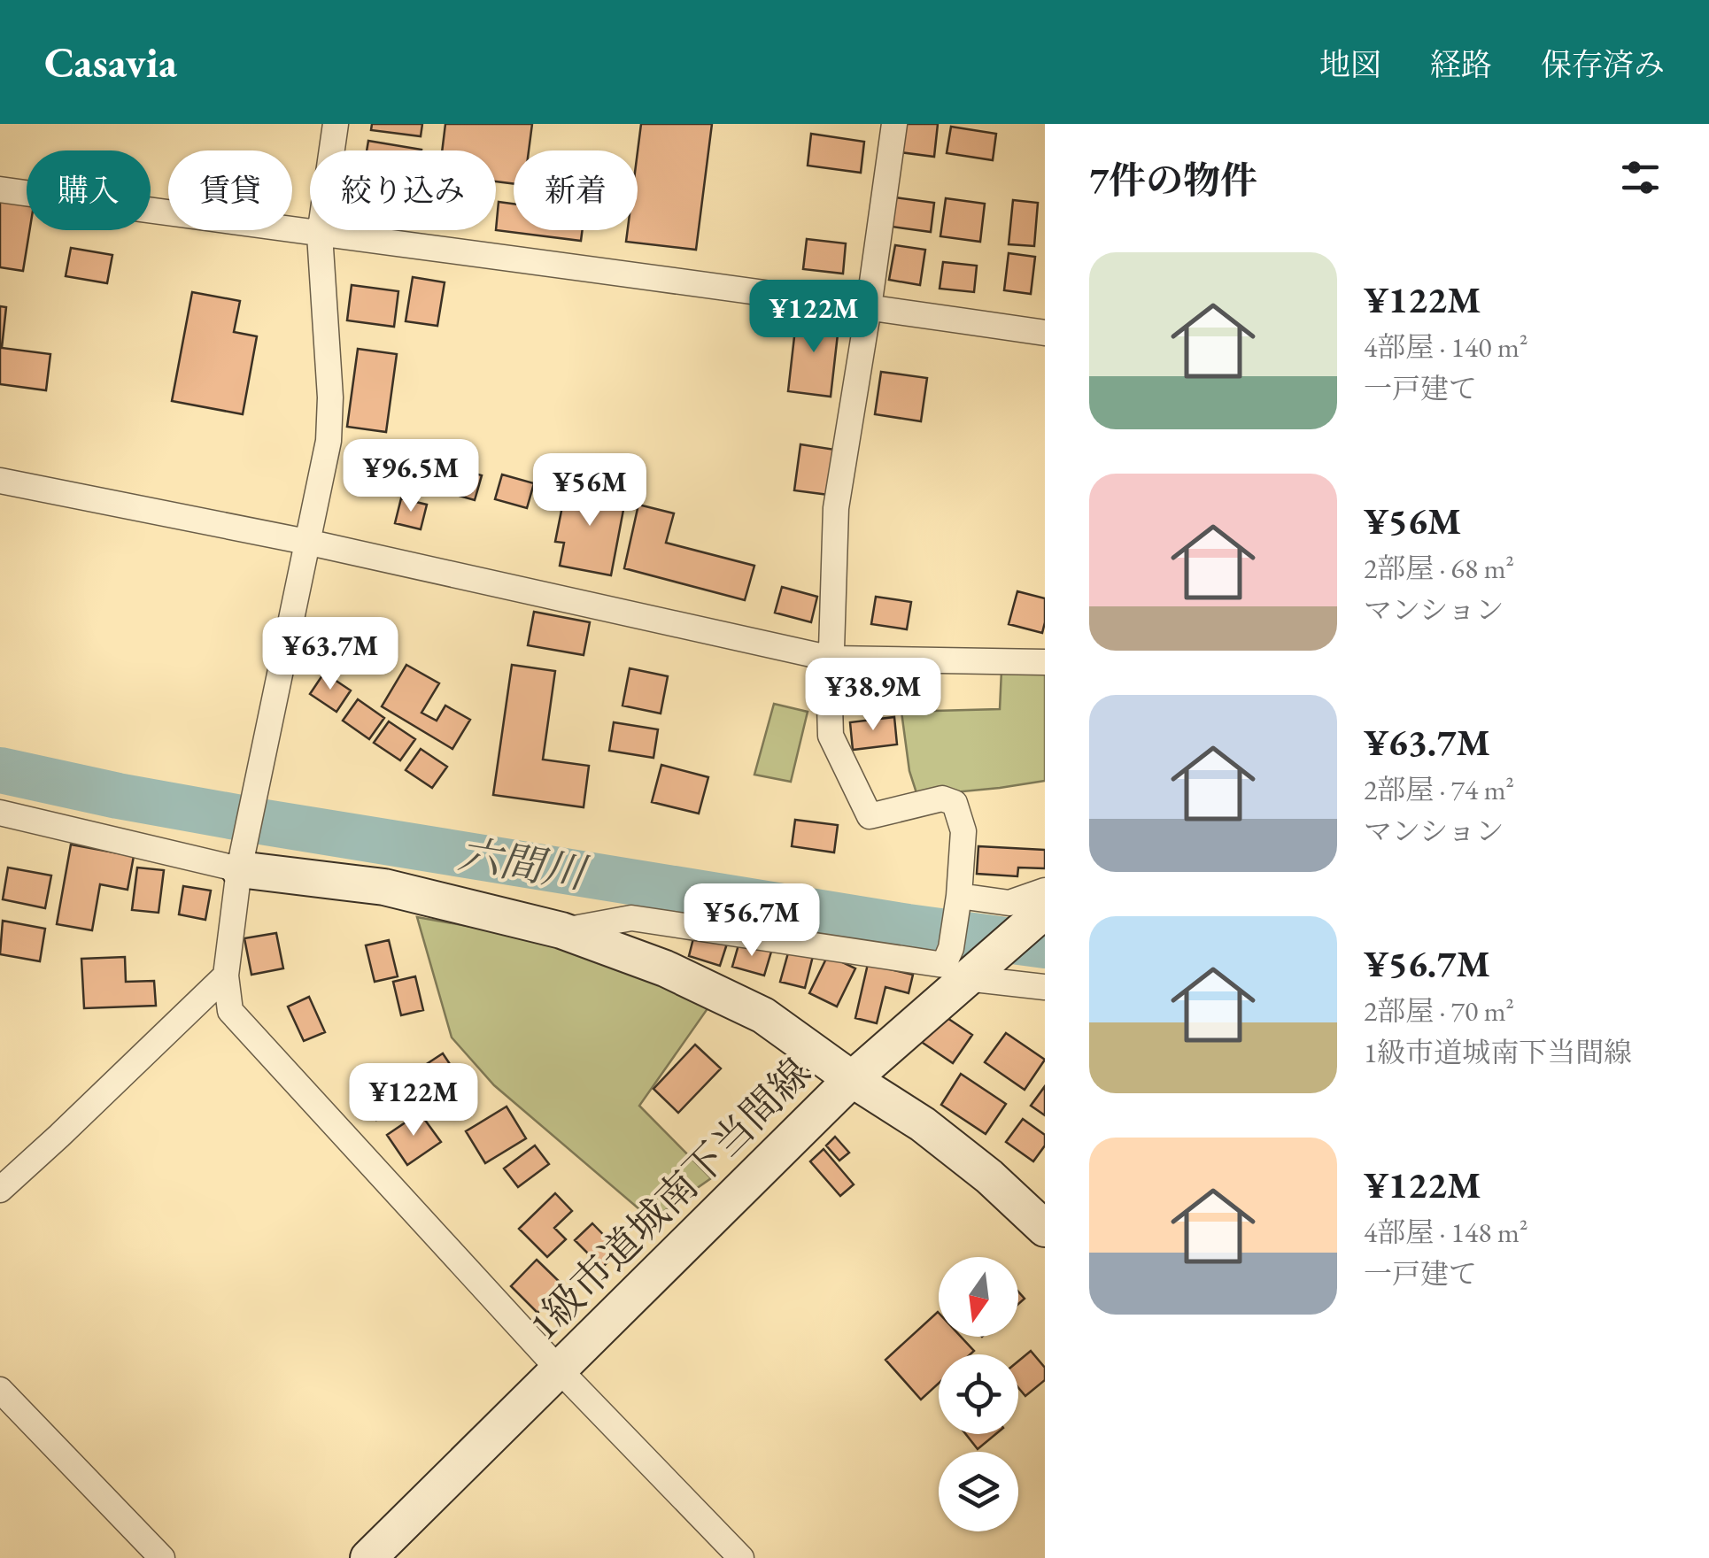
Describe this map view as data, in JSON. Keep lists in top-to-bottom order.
{
  "streets": {
    "street": ["1級市道城南下当間線"]
  },
  "water": ["六間川"],
  "north": "bottom",
  "page": {
    "header": "Casavia",
    "nav": ["地図", "経路", "保存済み"],
    "heading": "7件の物件",
    "chip": [
      "購入",
      "賃貸",
      "絞り込み",
      "新着"
    ],
    "list": [
      {
        "name": "¥122M",
        "note": "4部屋 · 140 m² · 一戸建て"
      },
      {
        "name": "¥56M",
        "note": "2部屋 · 68 m² · マンション"
      },
      {
        "name": "¥63.7M",
        "note": "2部屋 · 74 m² · マンション"
      },
      {
        "name": "¥56.7M",
        "note": "2部屋 · 70 m² · 1級市道城南下当間線"
      },
      {
        "name": "¥122M",
        "note": "4部屋 · 148 m² · 一戸建て"
      }
    ],
    "price": [
      "¥122M",
      "¥96.5M",
      "¥56M",
      "¥63.7M",
      "¥38.9M",
      "¥56.7M",
      "¥122M"
    ]
  }
}
